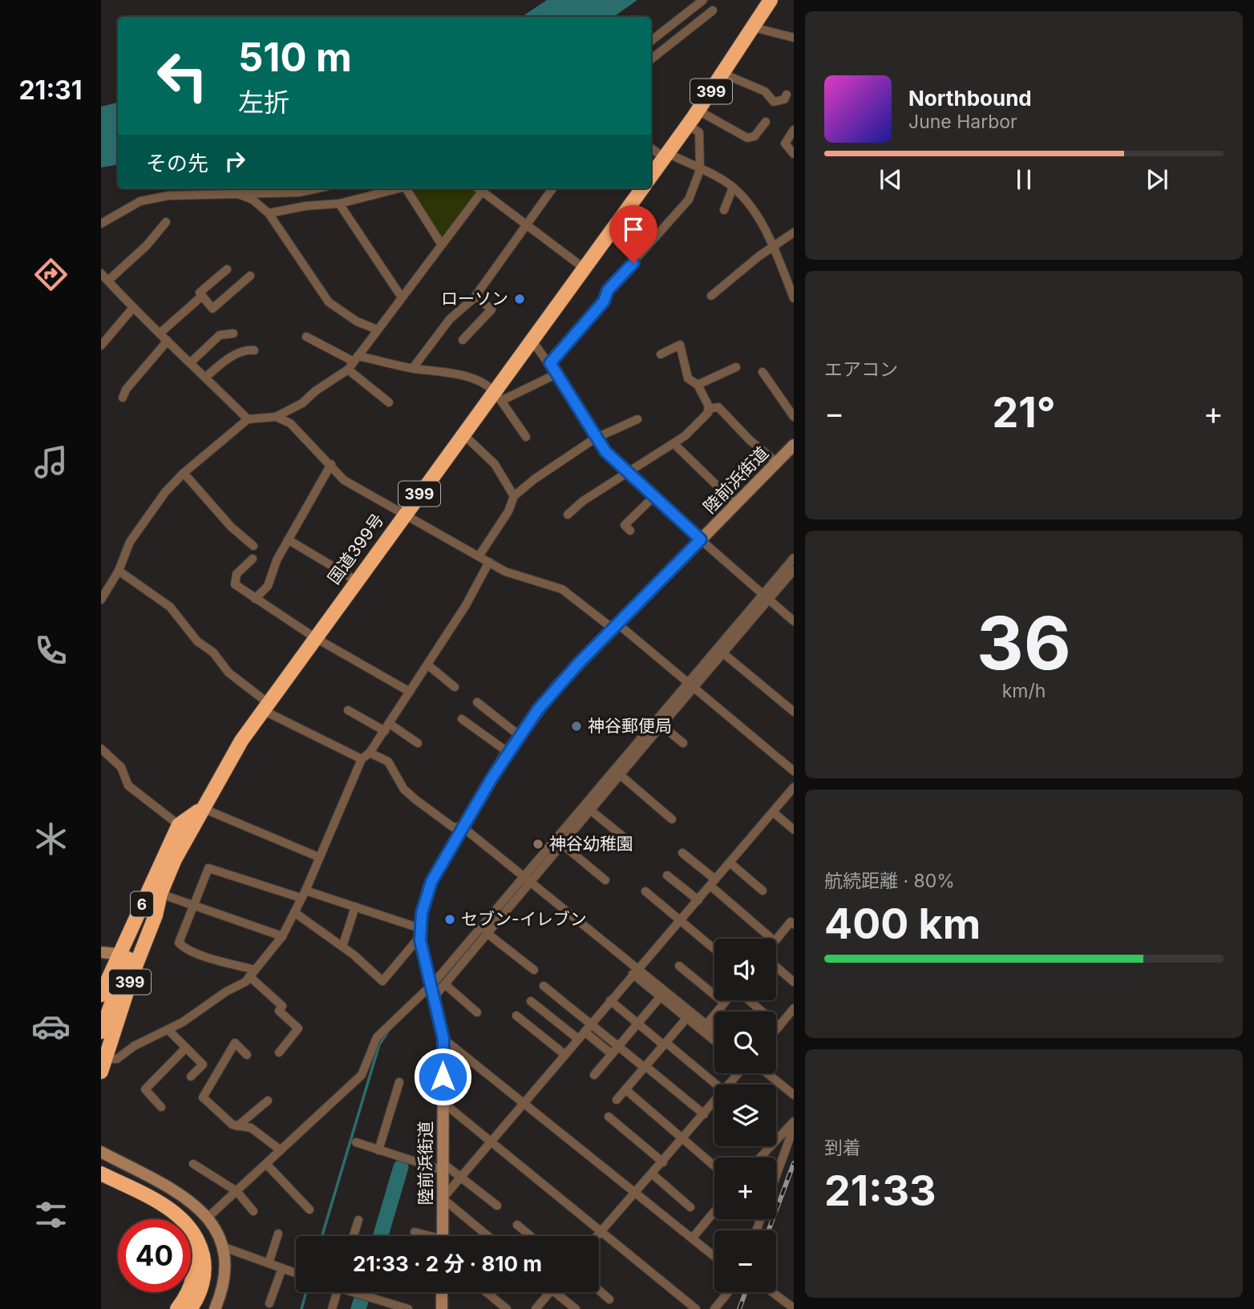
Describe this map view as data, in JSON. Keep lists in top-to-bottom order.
{
  "streets": {
    "highway": ["399", "国道399号", "6"],
    "street": ["陸前浜街道"]
  },
  "crossings": [
    ["国道399号", "6"]
  ],
  "places": [
    "ローソン",
    "神谷郵便局",
    "神谷幼稚園",
    "セブン-イレブン"
  ],
  "page": {
    "tabs": "21:31",
    "turn": ["510 m", "左折"],
    "song": ["Northbound", "June Harbor"],
    "then": "その先",
    "tile": [
      "エアコン",
      ["36", "km/h"],
      ["航続距離 · 80%", "400 km"],
      ["到着", "21:33"]
    ],
    "heat": ["−", "21°", "+"],
    "map_buttons": ["+", "−"],
    "limit": "40",
    "trip": "21:33 · 2 分 · 810 m"
  }
}
